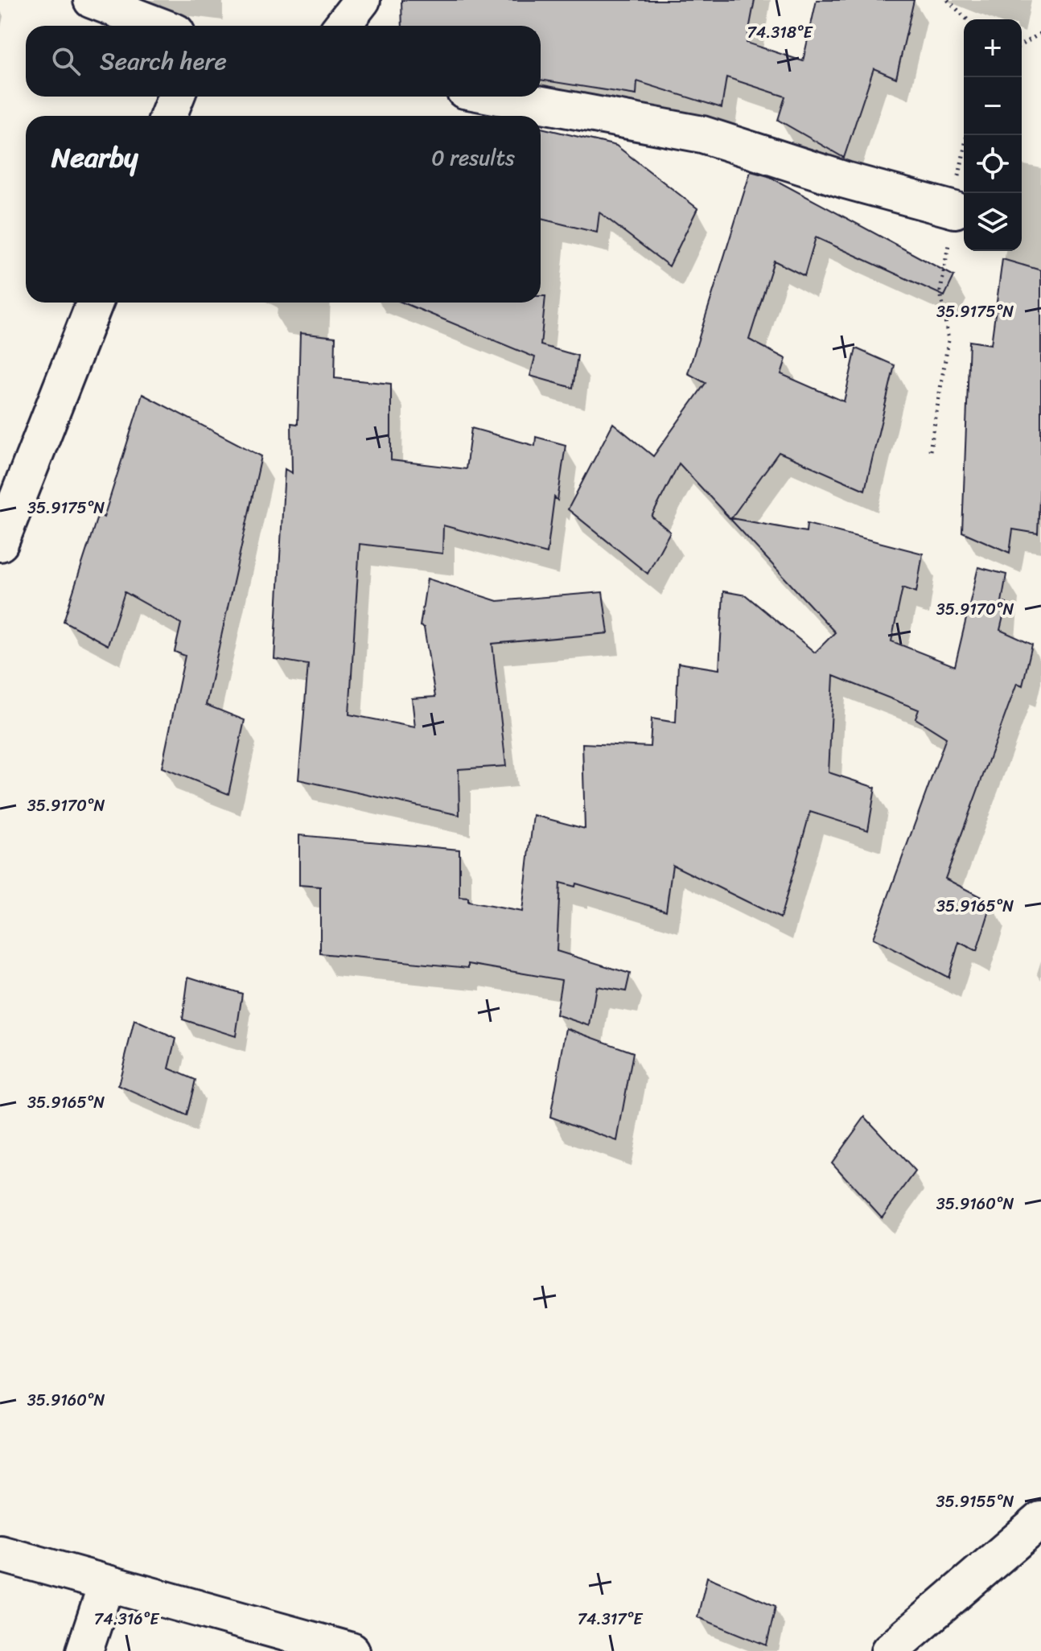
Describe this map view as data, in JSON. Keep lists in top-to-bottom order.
{
  "page": {
    "map_buttons": ["+", "−"],
    "search": "Search here",
    "heading": ["Nearby", "0 results"]
  },
  "coordinates": [
    "74.318°E",
    "35.9175°N",
    "35.9170°N",
    "35.9165°N",
    "35.9160°N",
    "35.9155°N",
    "74.316°E",
    "74.317°E"
  ]
}
